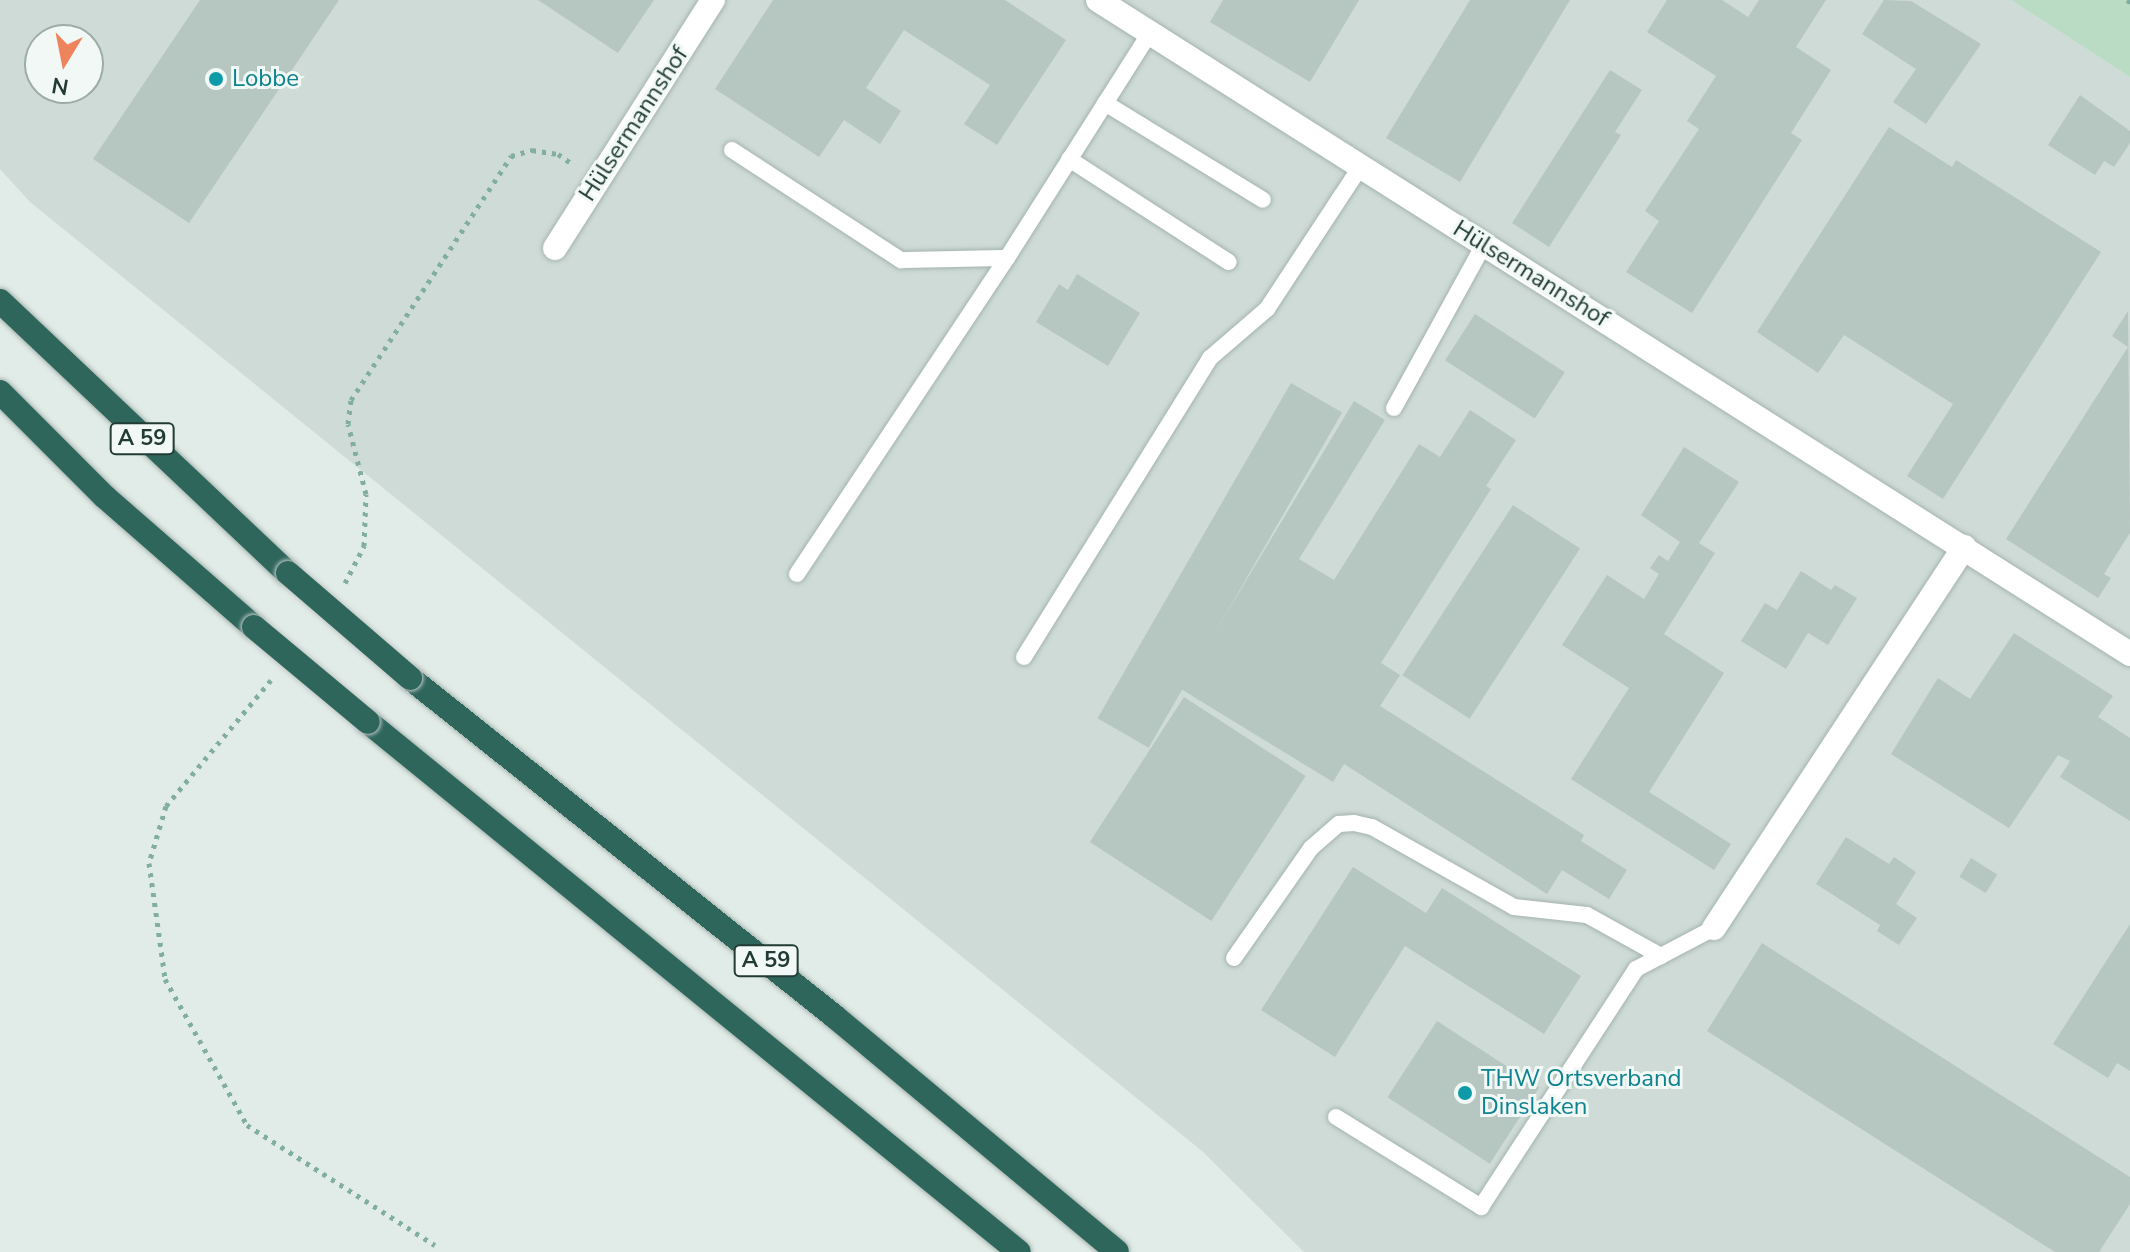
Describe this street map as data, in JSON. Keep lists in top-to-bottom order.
{
  "streets": {
    "highway": ["A 59"],
    "street": ["Hülsermannshof"]
  },
  "places": ["Lobbe", "THW Ortsverband Dinslaken"],
  "north": "bottom"
}
